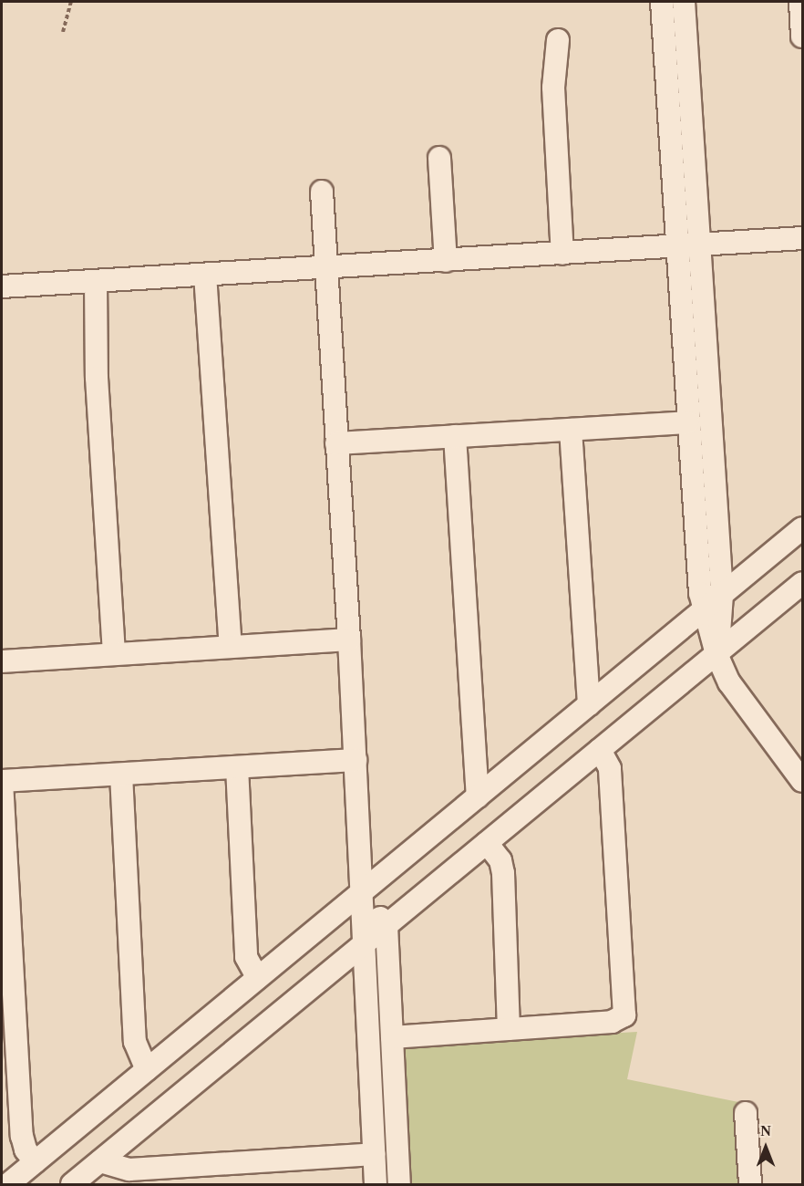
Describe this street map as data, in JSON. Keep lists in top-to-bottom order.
{
  "north": "top"
}
